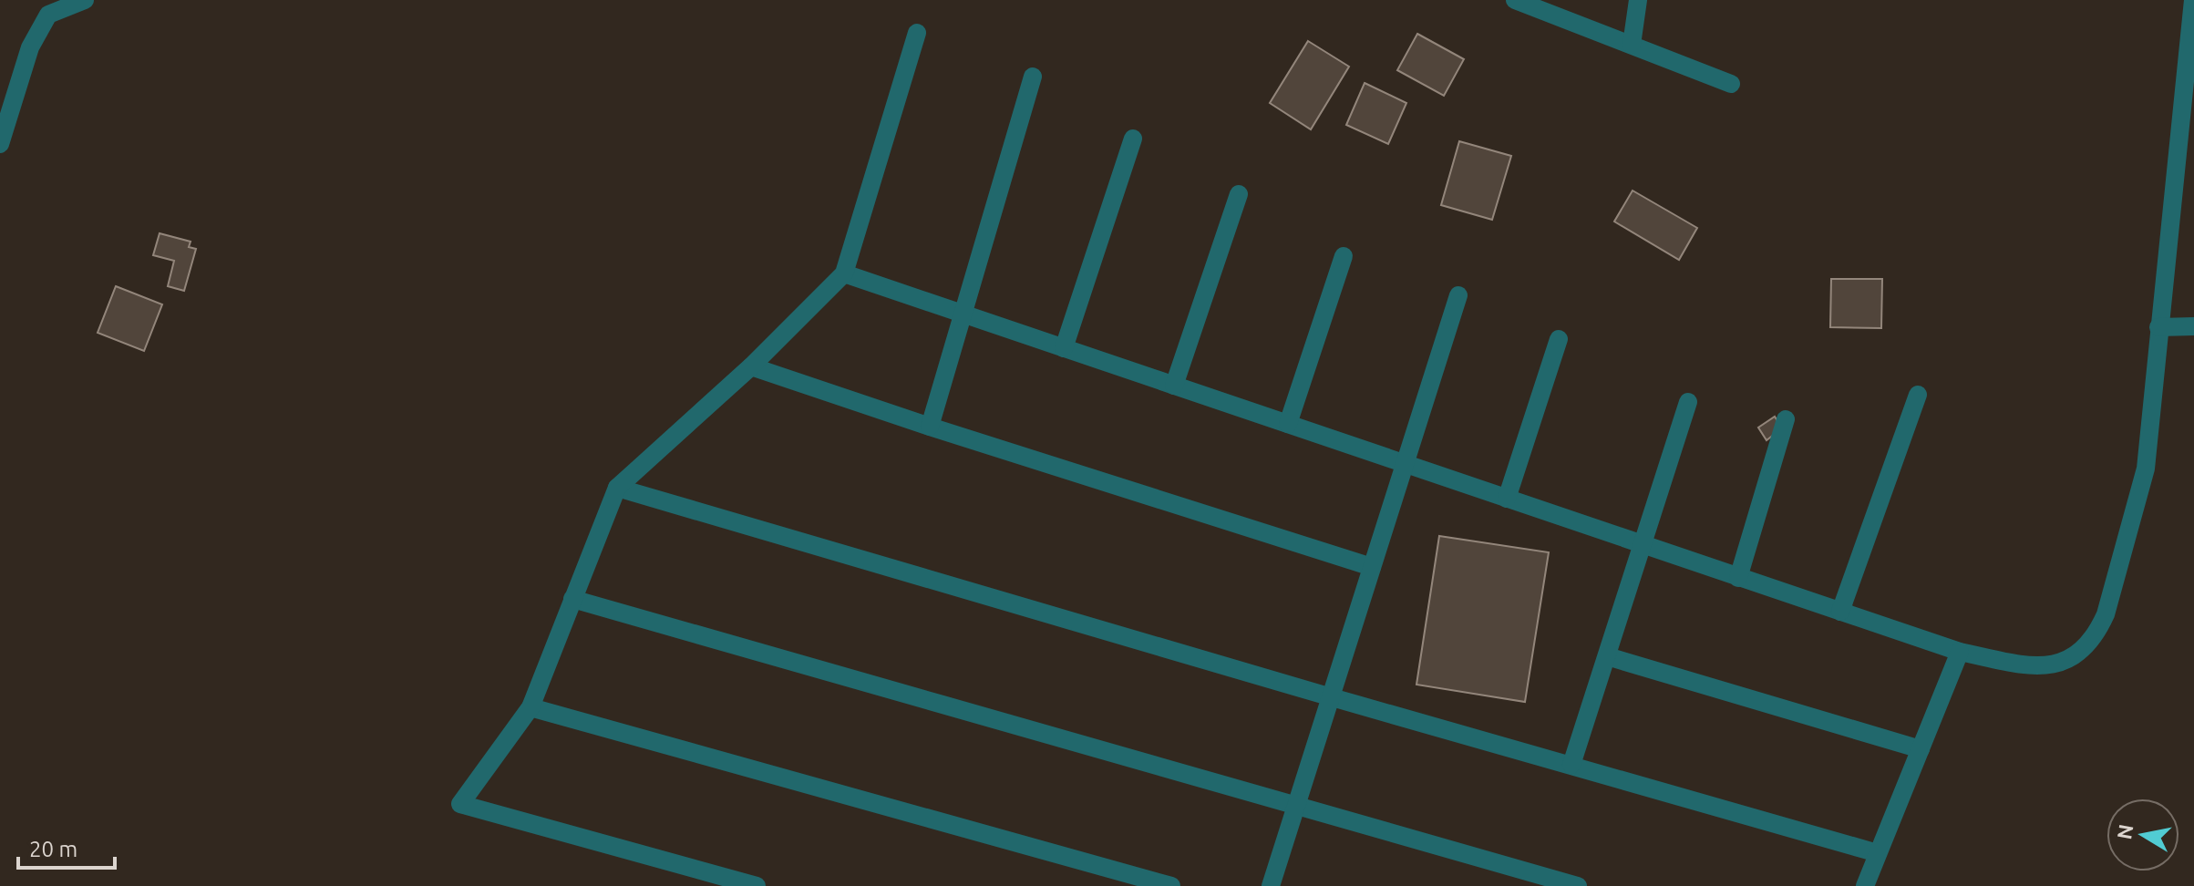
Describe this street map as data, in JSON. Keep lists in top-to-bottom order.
{
  "scale_bar": "20 m",
  "north": "left"
}
